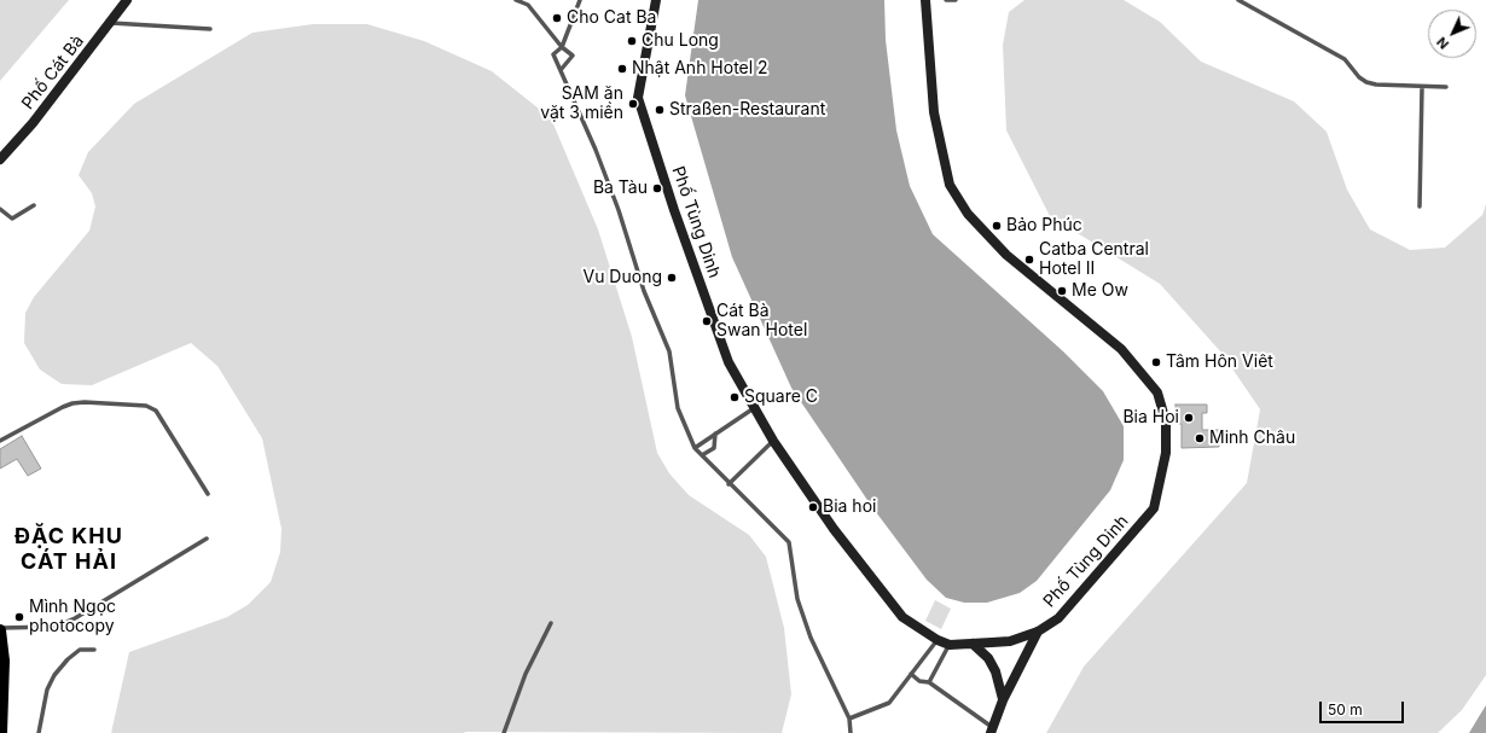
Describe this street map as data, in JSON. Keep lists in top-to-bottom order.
{
  "streets": {
    "main road": ["Phố Cát Bà", "Phố Tùng Dinh"]
  },
  "districts": ["ĐẶC KHU CÁT HẢI"],
  "places": [
    "Cho Cat Ba",
    "Chu Long",
    "Nhật Anh Hotel 2",
    "SAM ăn vặt 3 miền",
    "Straßen-Restaurant",
    "Ba Tàu",
    "Bảo Phúc",
    "Catba Central Hotel II",
    "Vu Duong",
    "Me Ow",
    "Cát Bà Swan Hotel",
    "Tâm Hôn Viêt",
    "Square C",
    "Bia Hoi",
    "Minh Châu",
    "Bia hoi",
    "Mình Ngọc photocopy"
  ],
  "scale_bar": "50 m",
  "north": "bottom left"
}
